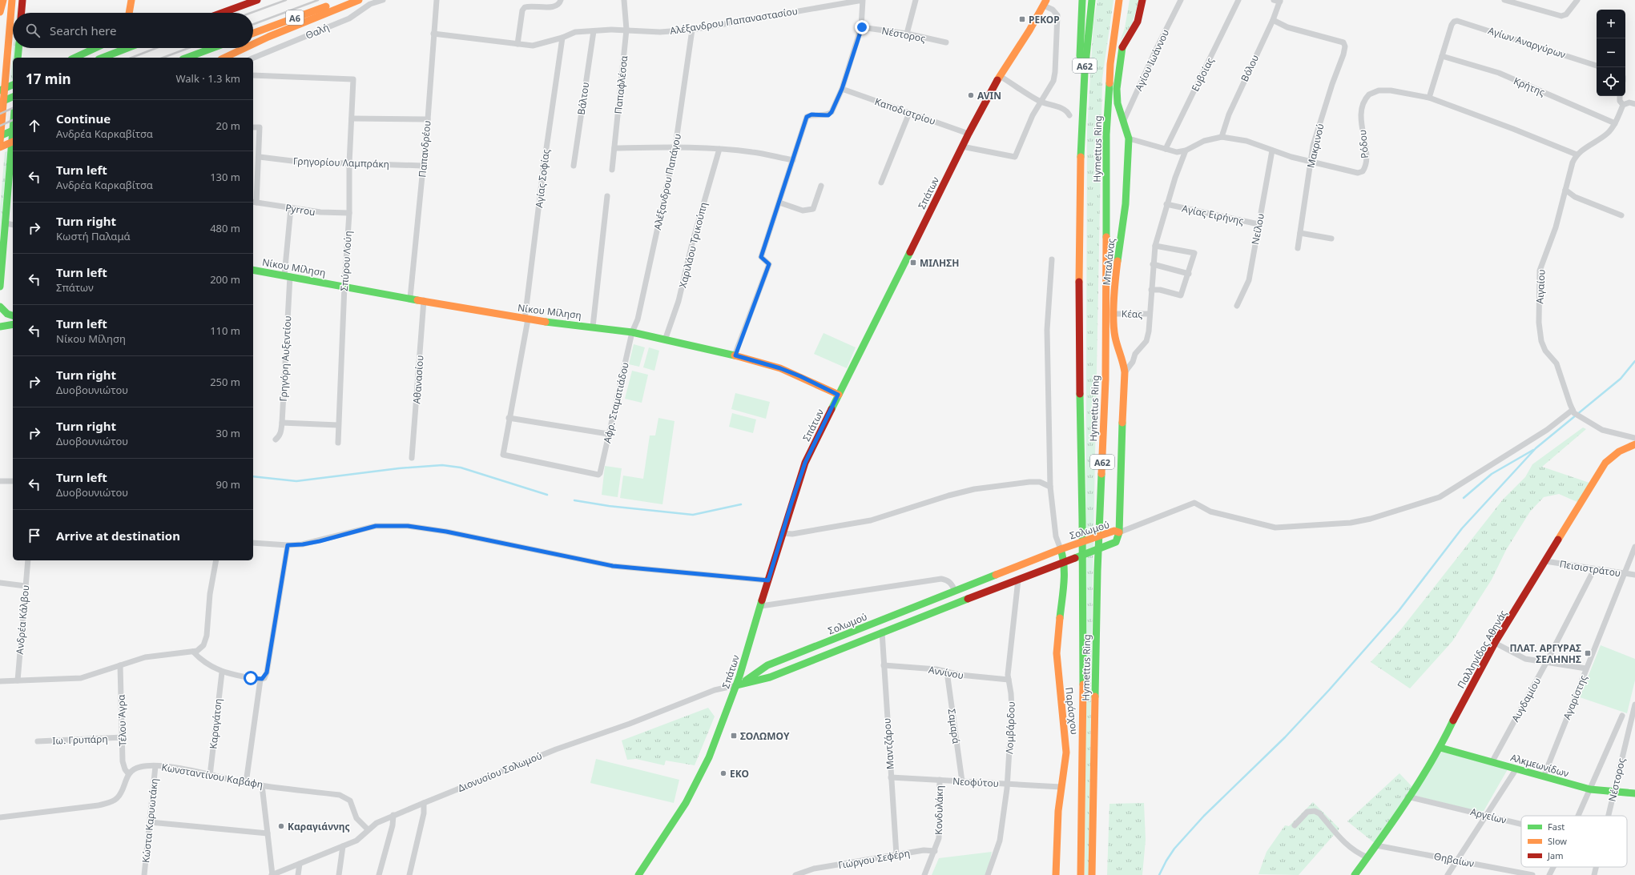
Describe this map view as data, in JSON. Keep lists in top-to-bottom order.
{
  "streets": {
    "main road": [
      "Α6",
      "Α62",
      "Hymettus Ring",
      "Σπάτων",
      "Μπαλάνας",
      "Νίκου Μίληση",
      "Σολωμού",
      "Παλληνίδος Αθηνάς",
      "Παράσχου",
      "Αλκμεωνίδων"
    ],
    "street": [
      "Αλέξανδρου Παπαναστασίου",
      "Θαλή",
      "Νέστορος",
      "Αγίων Αναργύρων",
      "Αγίου Ιωάννου",
      "Βόλου",
      "Ευβοίας",
      "Παπαφλέσσα",
      "Κρήτης",
      "Βάλτου",
      "Καποδιστρίου",
      "Ρόδου",
      "Μακρινού",
      "Παπανδρέου",
      "Γρηγορίου Λαμπράκη",
      "Αγίας Σοφίας",
      "Αλέξανδρου Παπάγου",
      "Pyrrou",
      "Αγίας Ειρήνης",
      "Νείλου",
      "Χαριλάου Τρικούπη",
      "Σπύρου Λούη",
      "Αιγαίου",
      "Κέας",
      "Γρηγόρη Αυξεντίου",
      "Αθανασίου",
      "Αφρ. Σταματιάδου",
      "Πεισιστράτου",
      "Ανδρέα Κάλβου",
      "Αννίνου",
      "Αγαρίστης",
      "Αυγδαμίου",
      "Τέλου Άγρα",
      "Καραγάτση",
      "Σαμαρά",
      "Λομβάρδου",
      "Ιω. Γρυπάρη",
      "Μαντζάρου",
      "Διονυσίου Σολωμού",
      "Κωνσταντίνου Καβάφη",
      "Νεοφύτου",
      "Κονδυλάκη",
      "Αργείων",
      "Κώστα Καρυωτάκη",
      "Γιώργου Σεφέρη",
      "Θηβαίων"
    ]
  },
  "crossings": [
    ["Αλέξανδρου Παπαναστασίου", "Παπαφλέσσα"],
    ["Αλέξανδρου Παπαναστασίου", "Βάλτου"],
    ["Αλέξανδρου Παπαναστασίου", "Παπανδρέου"],
    ["Αλέξανδρου Παπαναστασίου", "Αγίας Σοφίας"],
    ["Αλέξανδρου Παπαναστασίου", "Αλέξανδρου Παπάγου"],
    ["Νέστορος", "Αλκμεωνίδων"],
    ["Αγίων Αναργύρων", "Κρήτης"],
    ["Αγίου Ιωάννου", "Μπαλάνας"],
    ["Βόλου", "Ρόδου"],
    ["Βόλου", "Μακρινού"],
    ["Ευβοίας", "Ρόδου"],
    ["Καποδιστρίου", "Σπάτων"],
    ["Ρόδου", "Μακρινού"],
    ["Ρόδου", "Νείλου"],
    ["Ρόδου", "Μπαλάνας"],
    ["Ρόδου", "Αιγαίου"],
    ["Παπανδρέου", "Γρηγορίου Λαμπράκη"],
    ["Παπανδρέου", "Νίκου Μίληση"],
    ["Γρηγορίου Λαμπράκη", "Σπύρου Λούη"],
    ["Αγίας Σοφίας", "Νίκου Μίληση"],
    ["Αγίας Σοφίας", "Αφρ. Σταματιάδου"],
    ["Αλέξανδρου Παπάγου", "Νίκου Μίληση"],
    ["Αλέξανδρου Παπάγου", "Αφρ. Σταματιάδου"],
    ["Σπάτων", "Νίκου Μίληση"],
    ["Σπάτων", "Σολωμού"],
    ["Σπάτων", "Διονυσίου Σολωμού"],
    ["Pyrrou", "Σπύρου Λούη"],
    ["Pyrrou", "Γρηγόρη Αυξεντίου"],
    ["Αγίας Ειρήνης", "Νείλου"],
    ["Χαριλάου Τρικούπη", "Νίκου Μίληση"],
    ["Σπύρου Λούη", "Νίκου Μίληση"],
    ["Μπαλάνας", "Κέας"],
    ["Μπαλάνας", "Σολωμού"],
    ["Νίκου Μίληση", "Γρηγόρη Αυξεντίου"],
    ["Νίκου Μίληση", "Αθανασίου"],
    ["Νίκου Μίληση", "Αφρ. Σταματιάδου"],
    ["Σολωμού", "Παράσχου"],
    ["Σολωμού", "Λομβάρδου"],
    ["Σολωμού", "Μαντζάρου"],
    ["Σολωμού", "Διονυσίου Σολωμού"],
    ["Πεισιστράτου", "Παλληνίδος Αθηνάς"],
    ["Πεισιστράτου", "Αγαρίστης"],
    ["Πεισιστράτου", "Αυγδαμίου"],
    ["Παλληνίδος Αθηνάς", "Αλκμεωνίδων"],
    ["Παλληνίδος Αθηνάς", "Αργείων"],
    ["Παλληνίδος Αθηνάς", "Θηβαίων"],
    ["Αννίνου", "Σαμαρά"],
    ["Αννίνου", "Λομβάρδου"],
    ["Αννίνου", "Μαντζάρου"],
    ["Αγαρίστης", "Αλκμεωνίδων"],
    ["Αυγδαμίου", "Αλκμεωνίδων"],
    ["Παράσχου", "Νεοφύτου"],
    ["Τέλου Άγρα", "Ιω. Γρυπάρη"],
    ["Τέλου Άγρα", "Κωνσταντίνου Καβάφη"],
    ["Καραγάτση", "Κωνσταντίνου Καβάφη"],
    ["Σαμαρά", "Νεοφύτου"],
    ["Λομβάρδου", "Νεοφύτου"],
    ["Μαντζάρου", "Νεοφύτου"],
    ["Μαντζάρου", "Γιώργου Σεφέρη"],
    ["Διονυσίου Σολωμού", "Κωνσταντίνου Καβάφη"],
    ["Κωνσταντίνου Καβάφη", "Κώστα Καρυωτάκη"],
    ["Νεοφύτου", "Κονδυλάκη"],
    ["Κονδυλάκη", "Γιώργου Σεφέρη"]
  ],
  "places": {
    "transit": [
      "ΡΕΚΟΡ",
      "ΜΙΛΗΣΗ",
      "ΠΛΑΤ. ΑΡΓΥΡΑΣ ΣΕΛΗΝΗΣ",
      "ΣΟΛΩΜΟΥ"
    ],
    "other": ["AVIN", "EKO", "Καραγιάννης"]
  },
  "legend": ["Fast", "Slow", "Jam"],
  "page": {
    "map_buttons": ["+", "−"],
    "search": "Search here",
    "heading": ["17 min", "Walk · 1.3 km"],
    "list": [
      ["Continue", "Ανδρέα Καρκαβίτσα", "20 m"],
      ["Turn left", "Ανδρέα Καρκαβίτσα", "130 m"],
      ["Turn right", "Κωστή Παλαμά", "480 m"],
      ["Turn left", "Σπάτων", "200 m"],
      ["Turn left", "Νίκου Μίληση", "110 m"],
      ["Turn right", "Δυοβουνιώτου", "250 m"],
      ["Turn right", "Δυοβουνιώτου", "30 m"],
      ["Turn left", "Δυοβουνιώτου", "90 m"],
      "Arrive at destination"
    ]
  }
}
